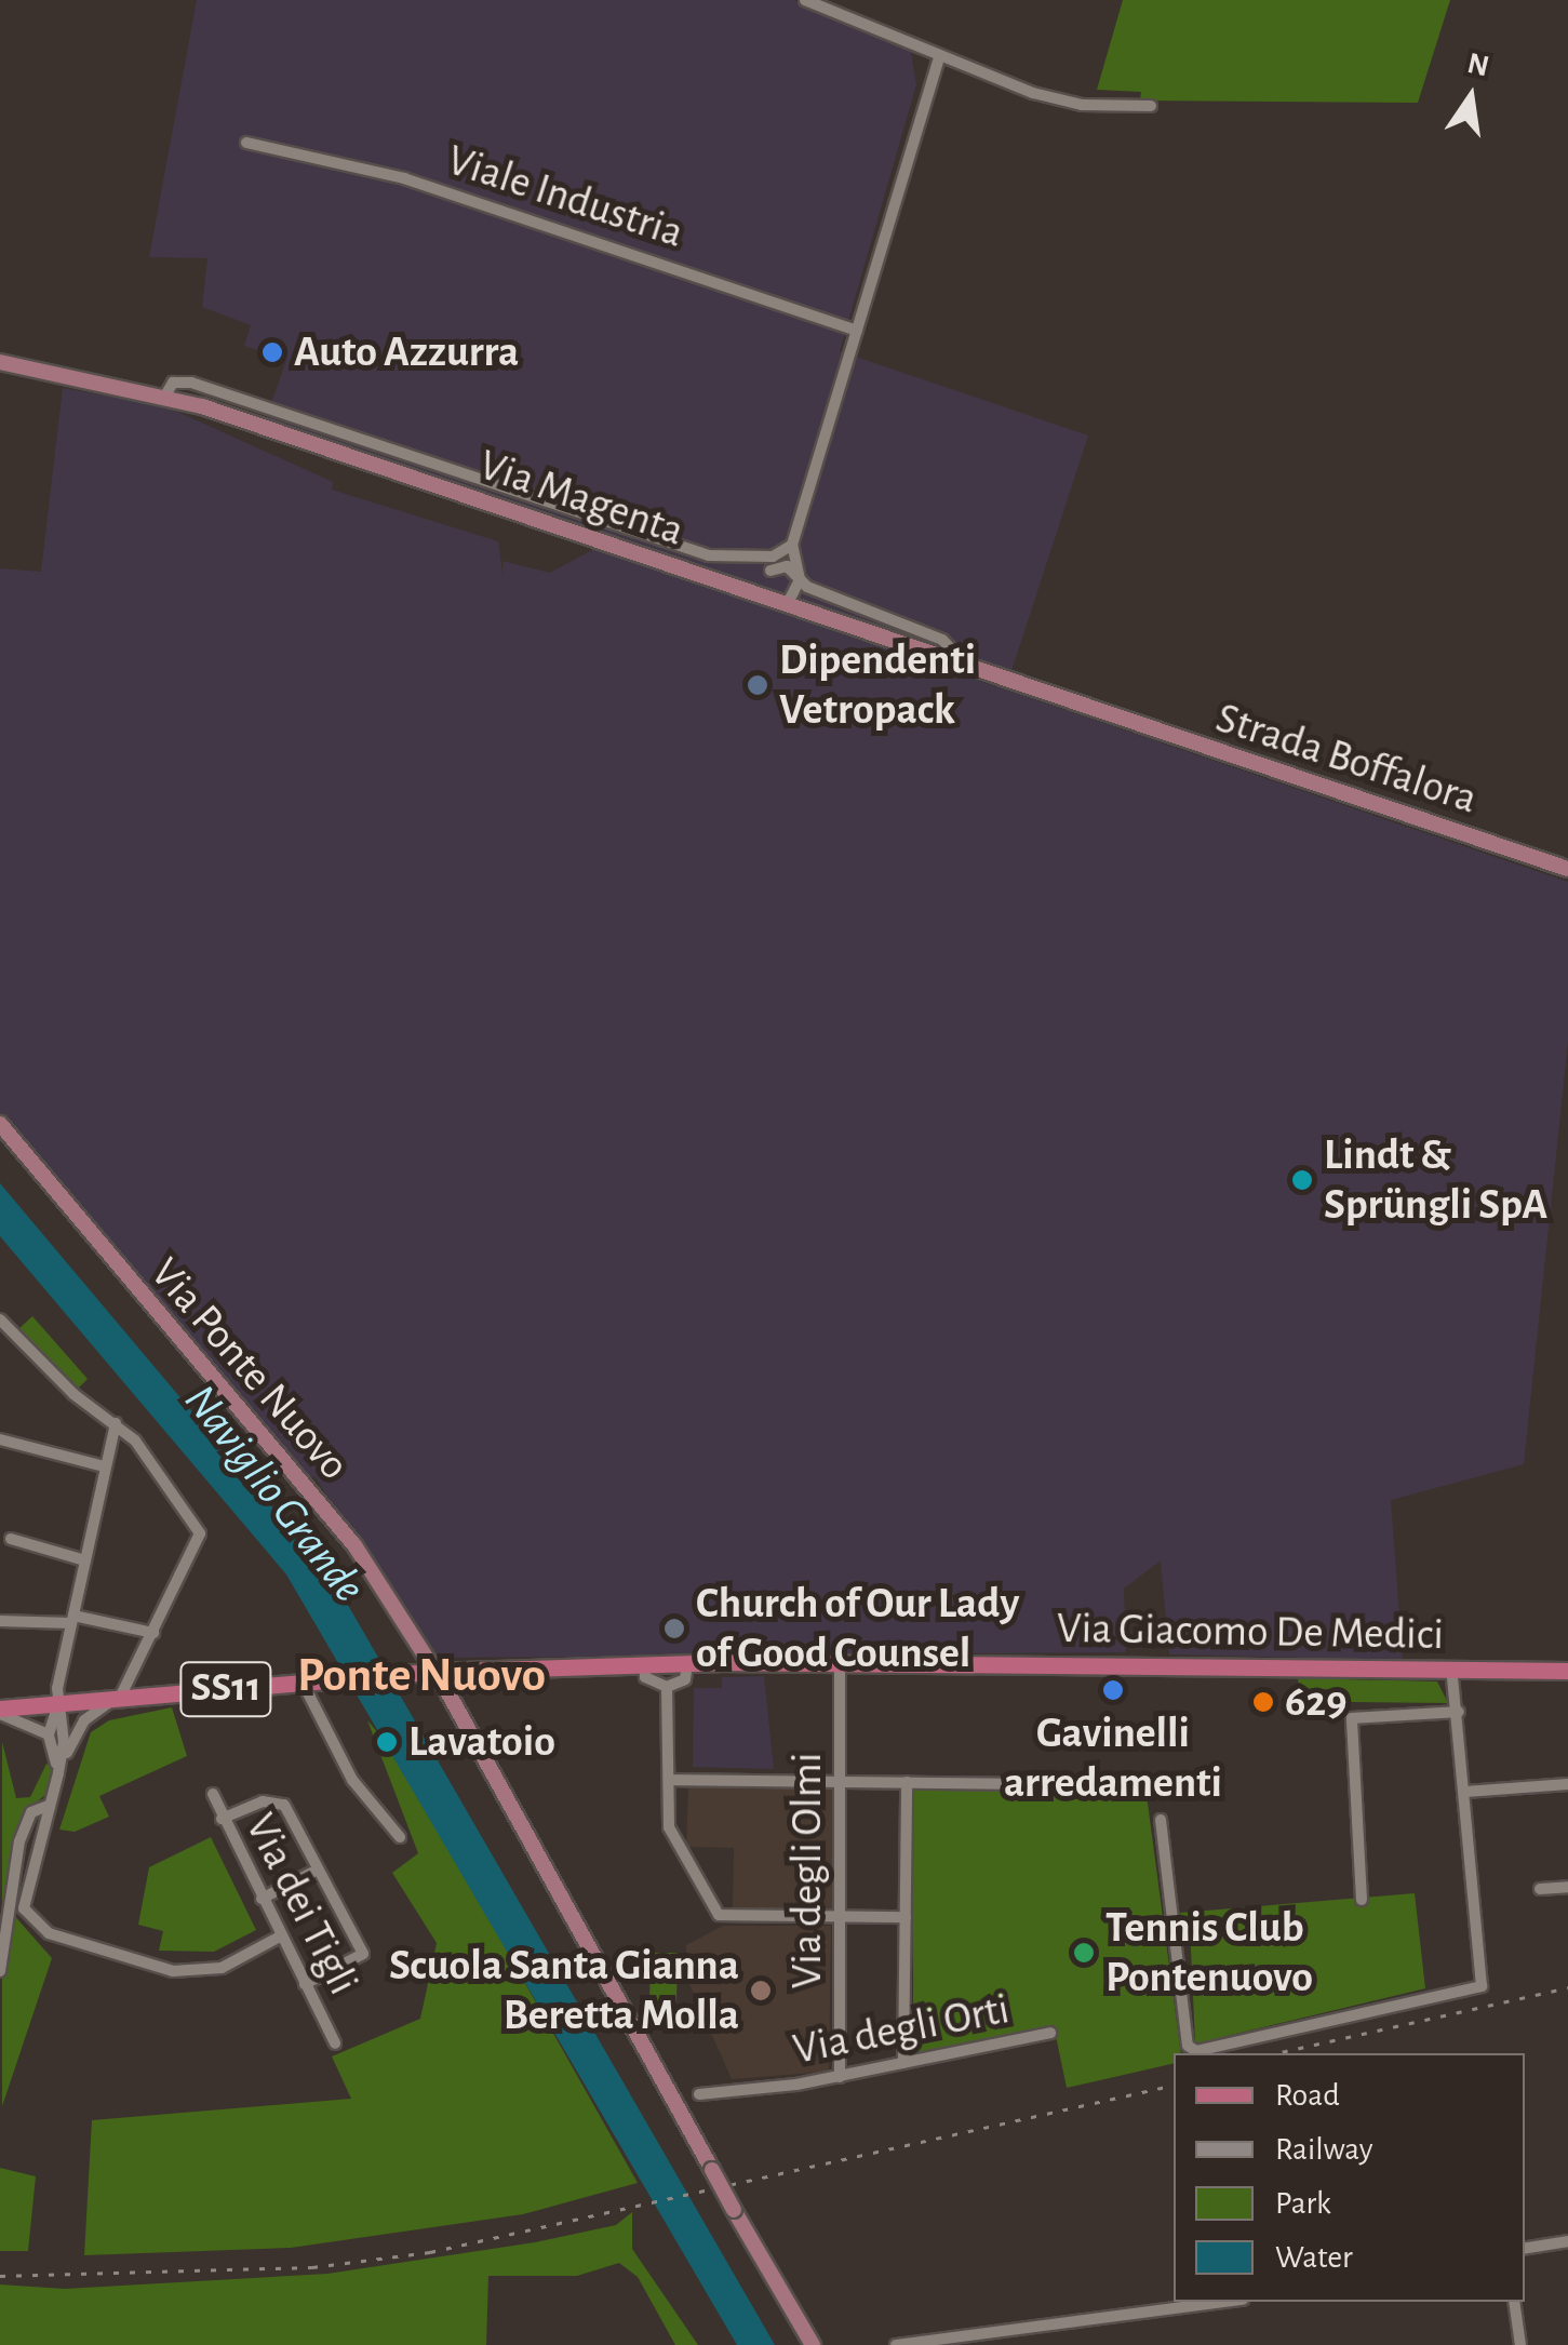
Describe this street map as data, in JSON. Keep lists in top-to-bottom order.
{
  "streets": {
    "main road": ["Via Giacomo De Medici", "SS11"],
    "street": [
      "Viale Industria",
      "Via Magenta",
      "Strada Boffalora",
      "Via Ponte Nuovo",
      "Via degli Olmi",
      "Via dei Tigli",
      "Via degli Orti"
    ]
  },
  "crossings": [
    ["Via Magenta", "Strada Boffalora"],
    ["Via Ponte Nuovo", "Via Giacomo De Medici"],
    ["Via Ponte Nuovo", "SS11"],
    ["Via Giacomo De Medici", "SS11"],
    ["Via Giacomo De Medici", "Via degli Olmi"],
    ["Via degli Olmi", "Via degli Orti"]
  ],
  "districts": ["Ponte Nuovo"],
  "water": ["Naviglio Grande"],
  "places": [
    "Auto Azzurra",
    "Dipendenti Vetropack",
    "Lindt & Sprüngli SpA",
    "Church of Our Lady of Good Counsel",
    "Gavinelli arredamenti",
    "629",
    "Lavatoio",
    "Tennis Club Pontenuovo",
    "Scuola Santa Gianna Beretta Molla"
  ],
  "legend": [
    "Road",
    "Railway",
    "Park",
    "Water"
  ],
  "north": "top"
}
